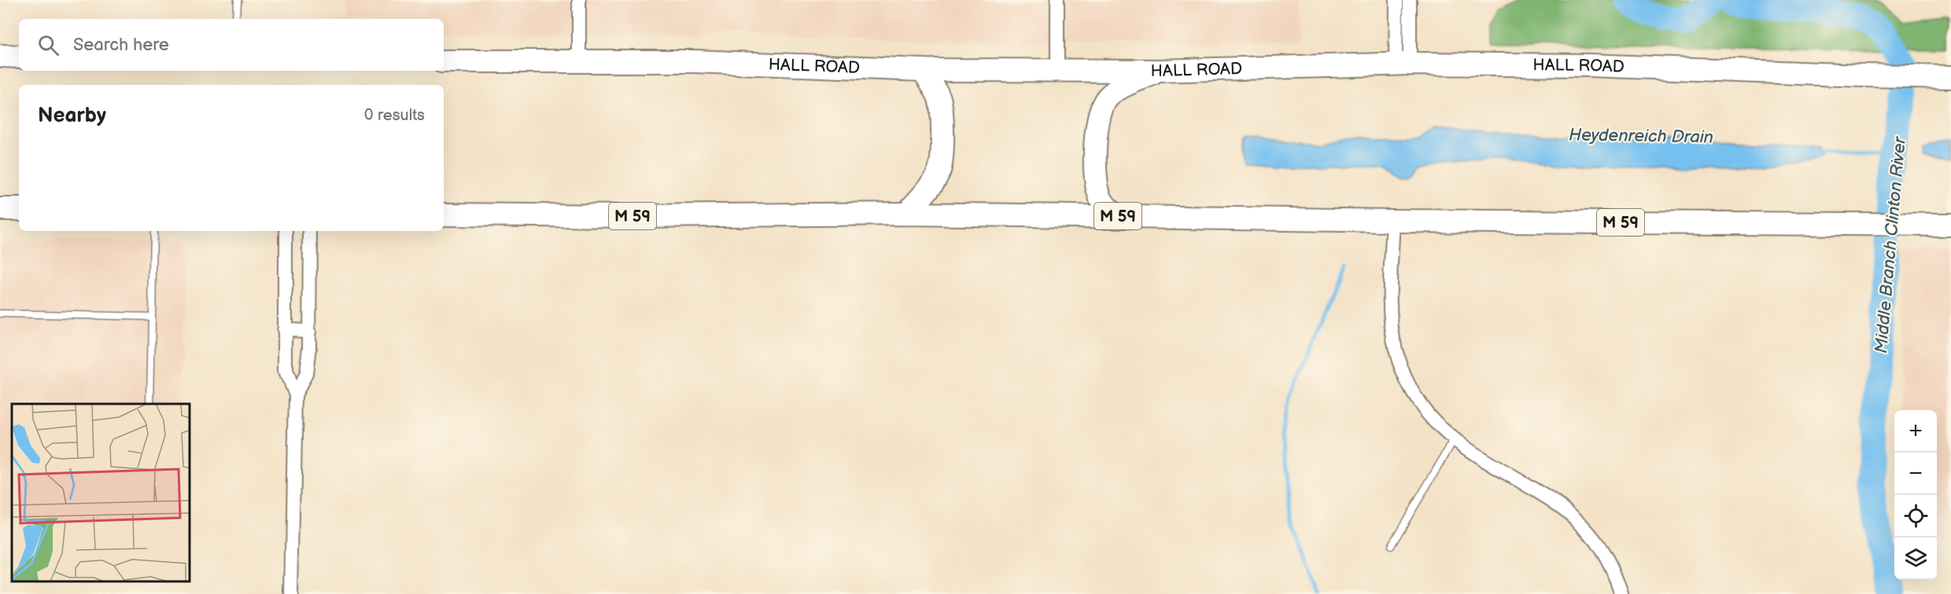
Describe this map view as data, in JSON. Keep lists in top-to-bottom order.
{
  "streets": {
    "highway": ["HALL ROAD", "M 59"]
  },
  "water": ["Heydenreich Drain", "Middle Branch Clinton River"],
  "page": {
    "search": "Search here",
    "heading": ["Nearby", "0 results"],
    "map_buttons": ["+", "−"]
  }
}
